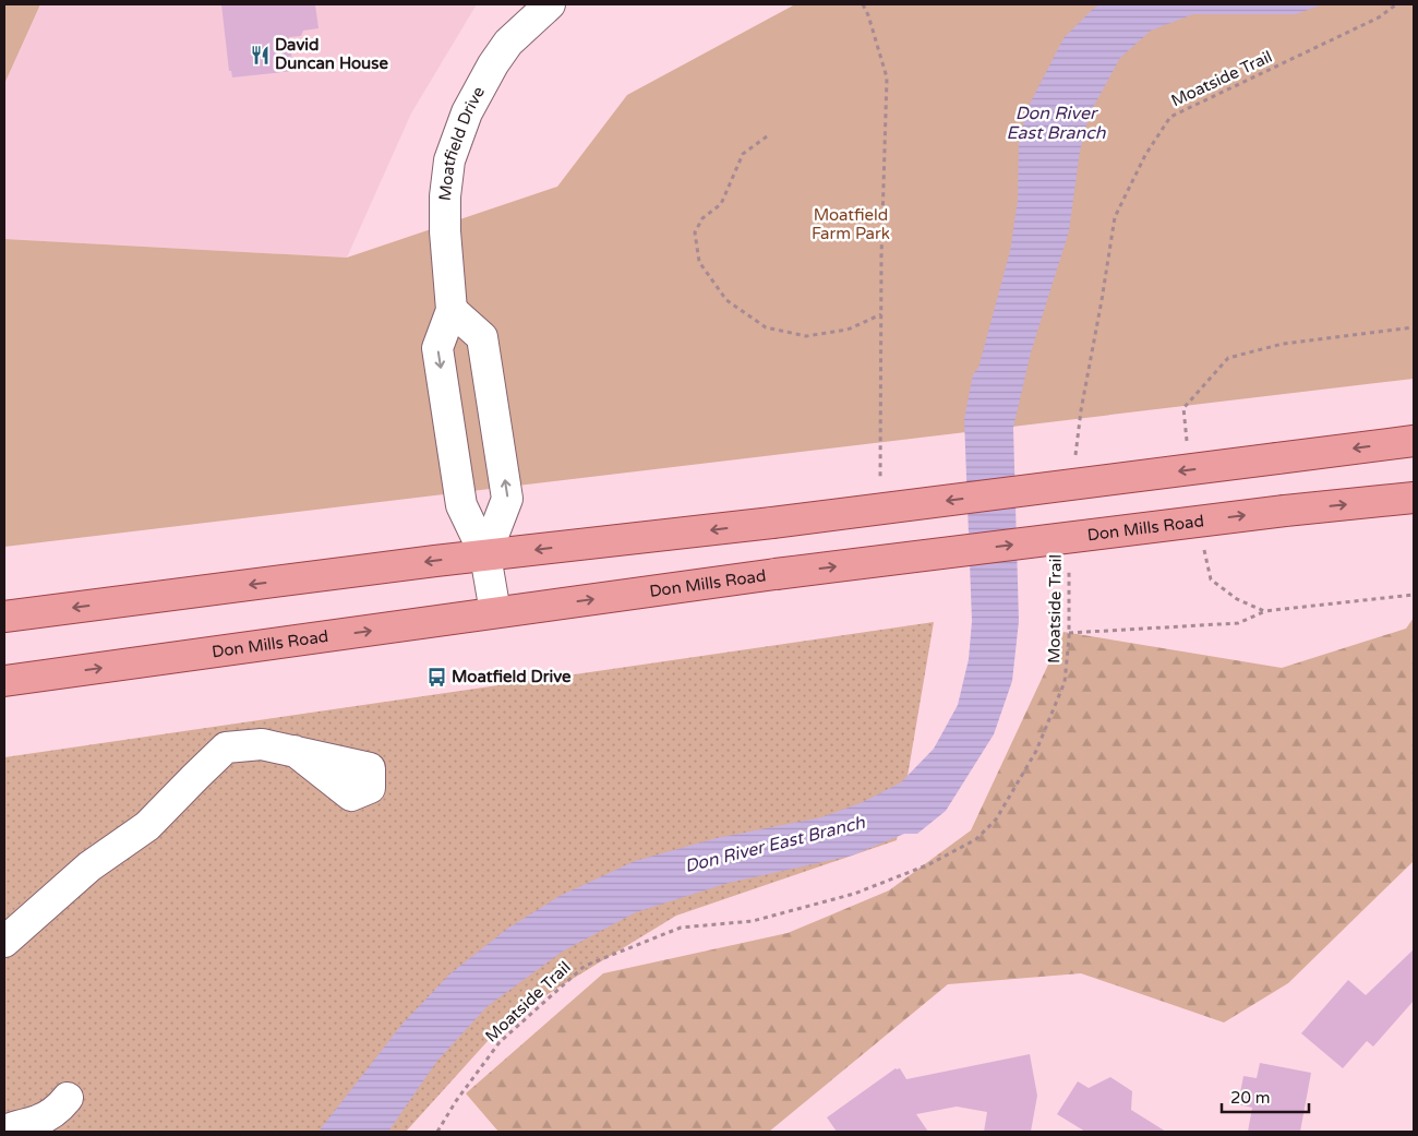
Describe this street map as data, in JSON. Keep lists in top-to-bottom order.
{
  "streets": {
    "main road": ["Don Mills Road"],
    "street": ["Moatfield Drive"],
    "path": ["Moatside Trail"]
  },
  "crossings": [
    ["Moatfield Drive", "Don Mills Road"]
  ],
  "water": ["Don River East Branch"],
  "parks": ["Moatfield Farm Park"],
  "places": {
    "restaurant": ["David Duncan House"],
    "bus stop": ["Moatfield Drive"]
  },
  "scale_bar": "20 m"
}
